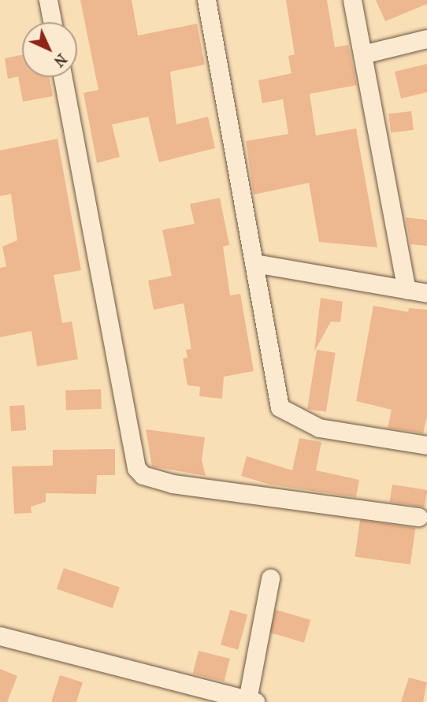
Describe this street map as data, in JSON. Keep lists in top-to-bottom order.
{
  "north": "bottom right"
}
